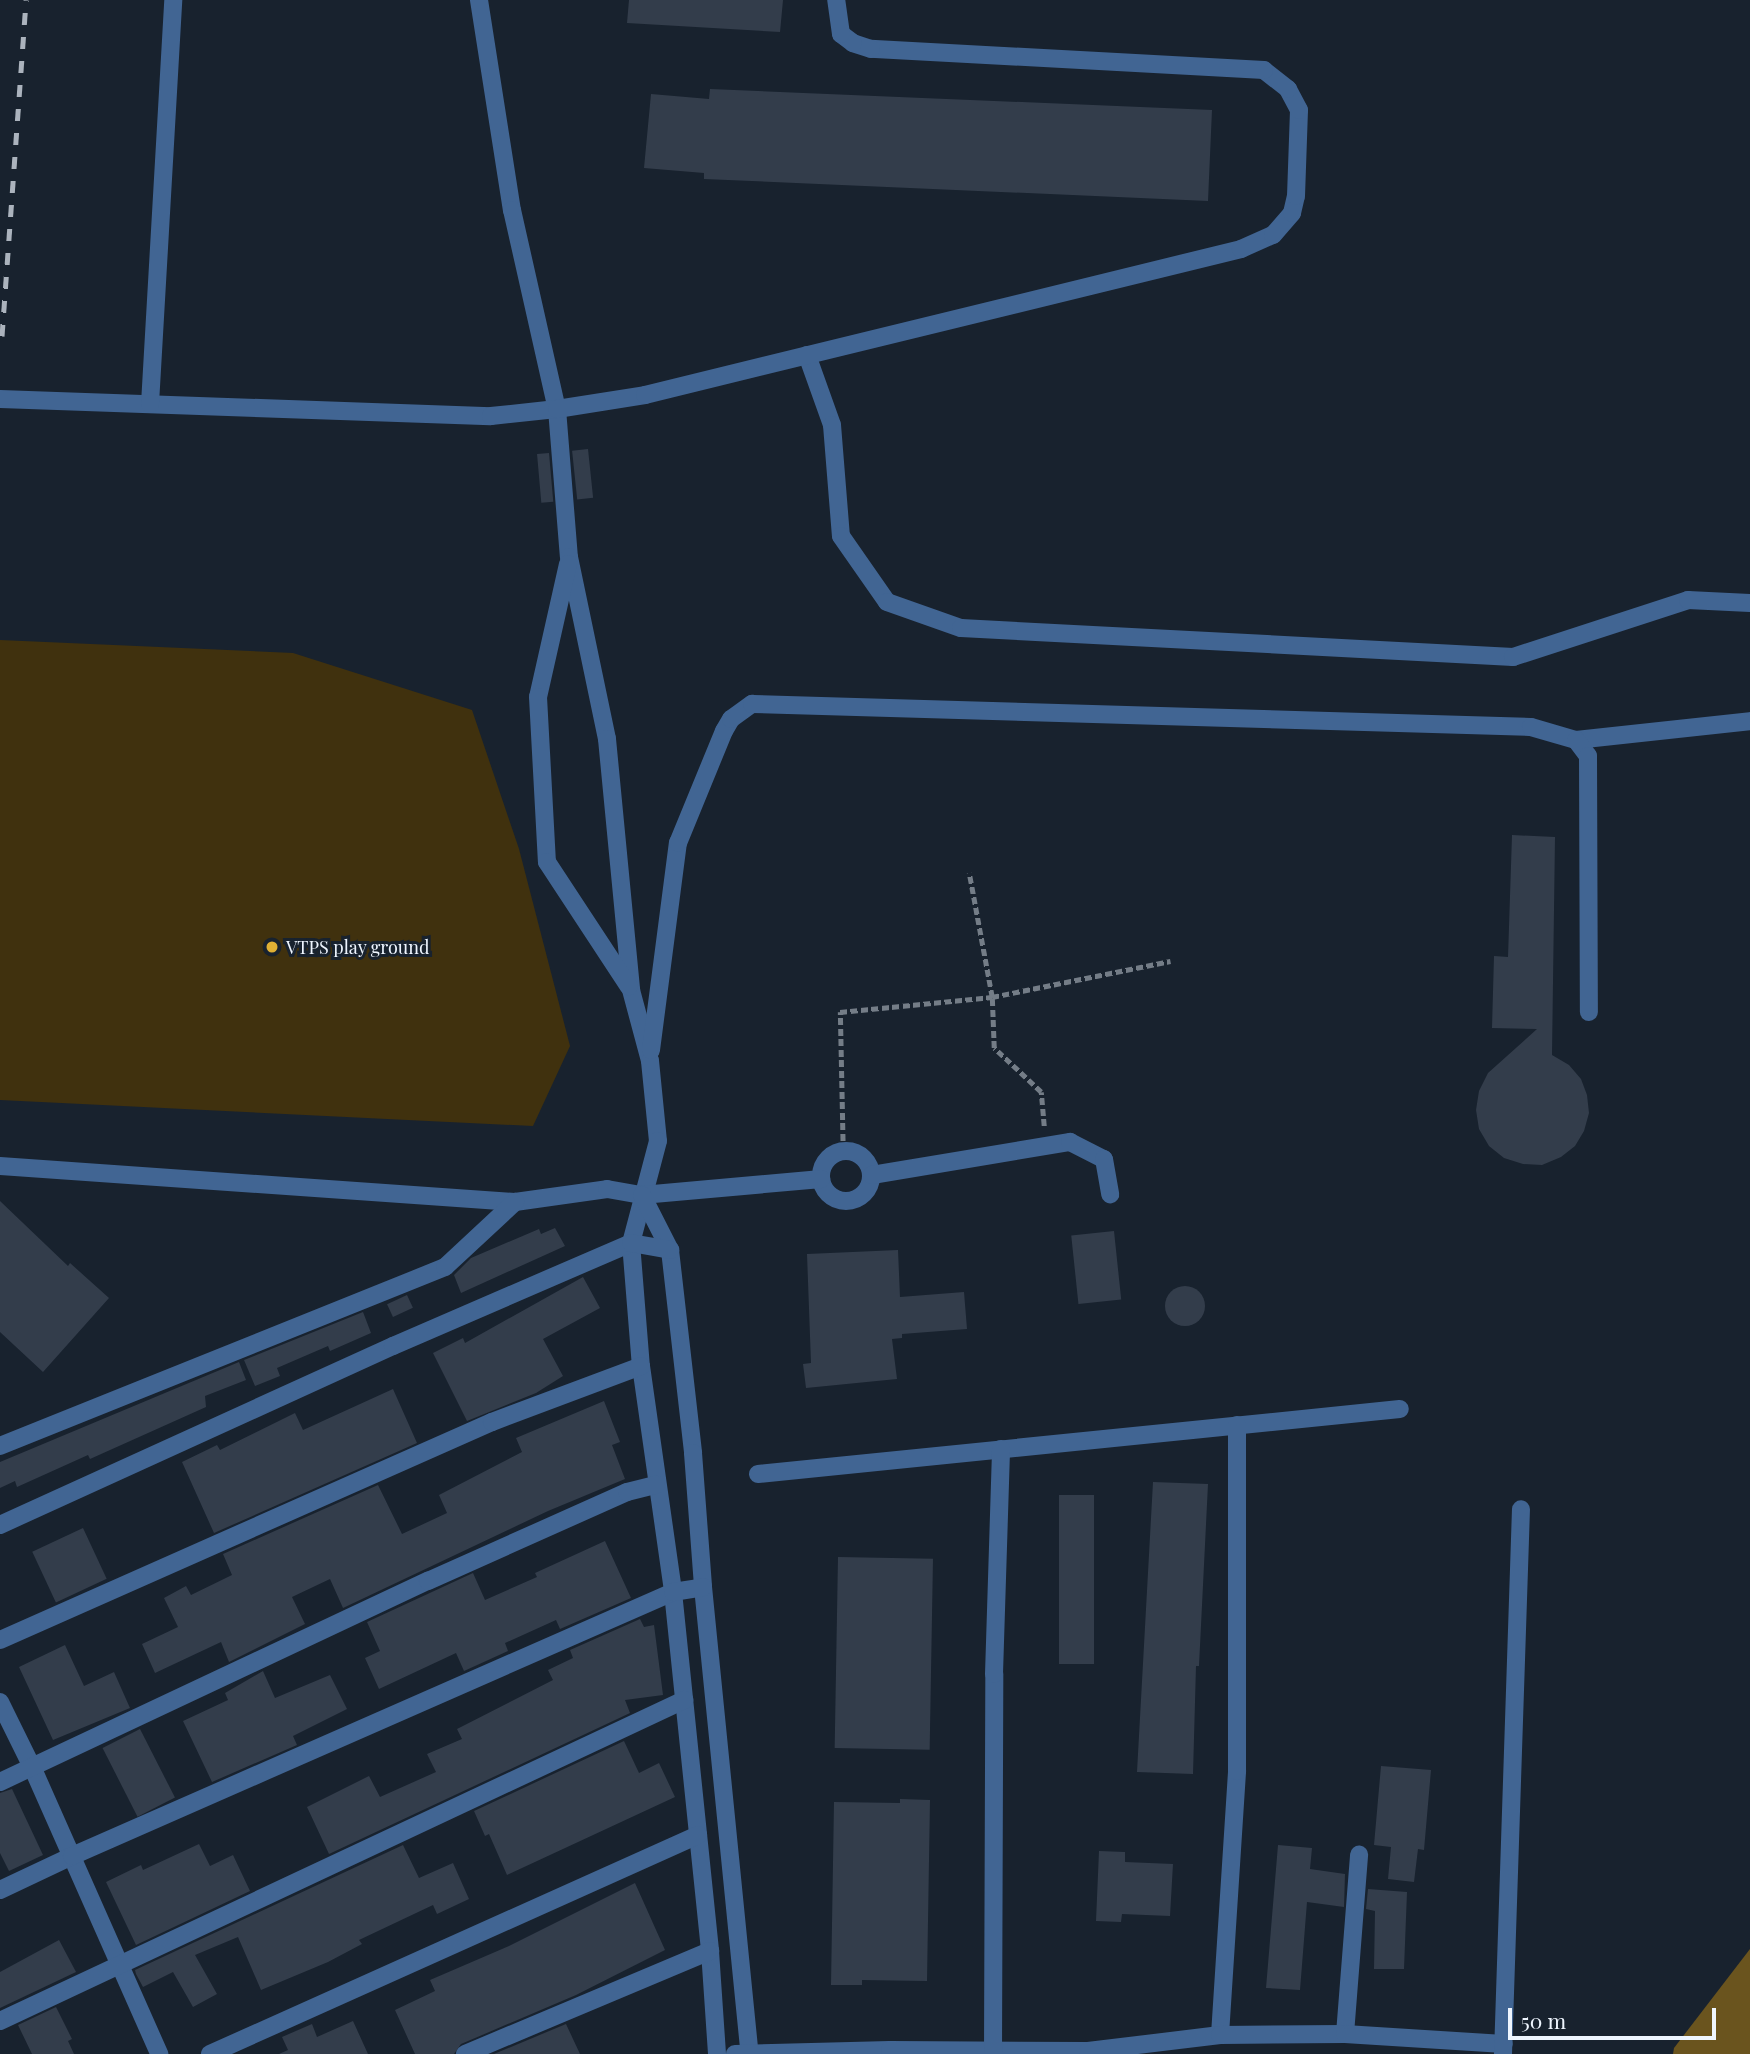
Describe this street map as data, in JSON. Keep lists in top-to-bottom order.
{
  "places": ["VTPS play ground"],
  "scale_bar": "50 m"
}
